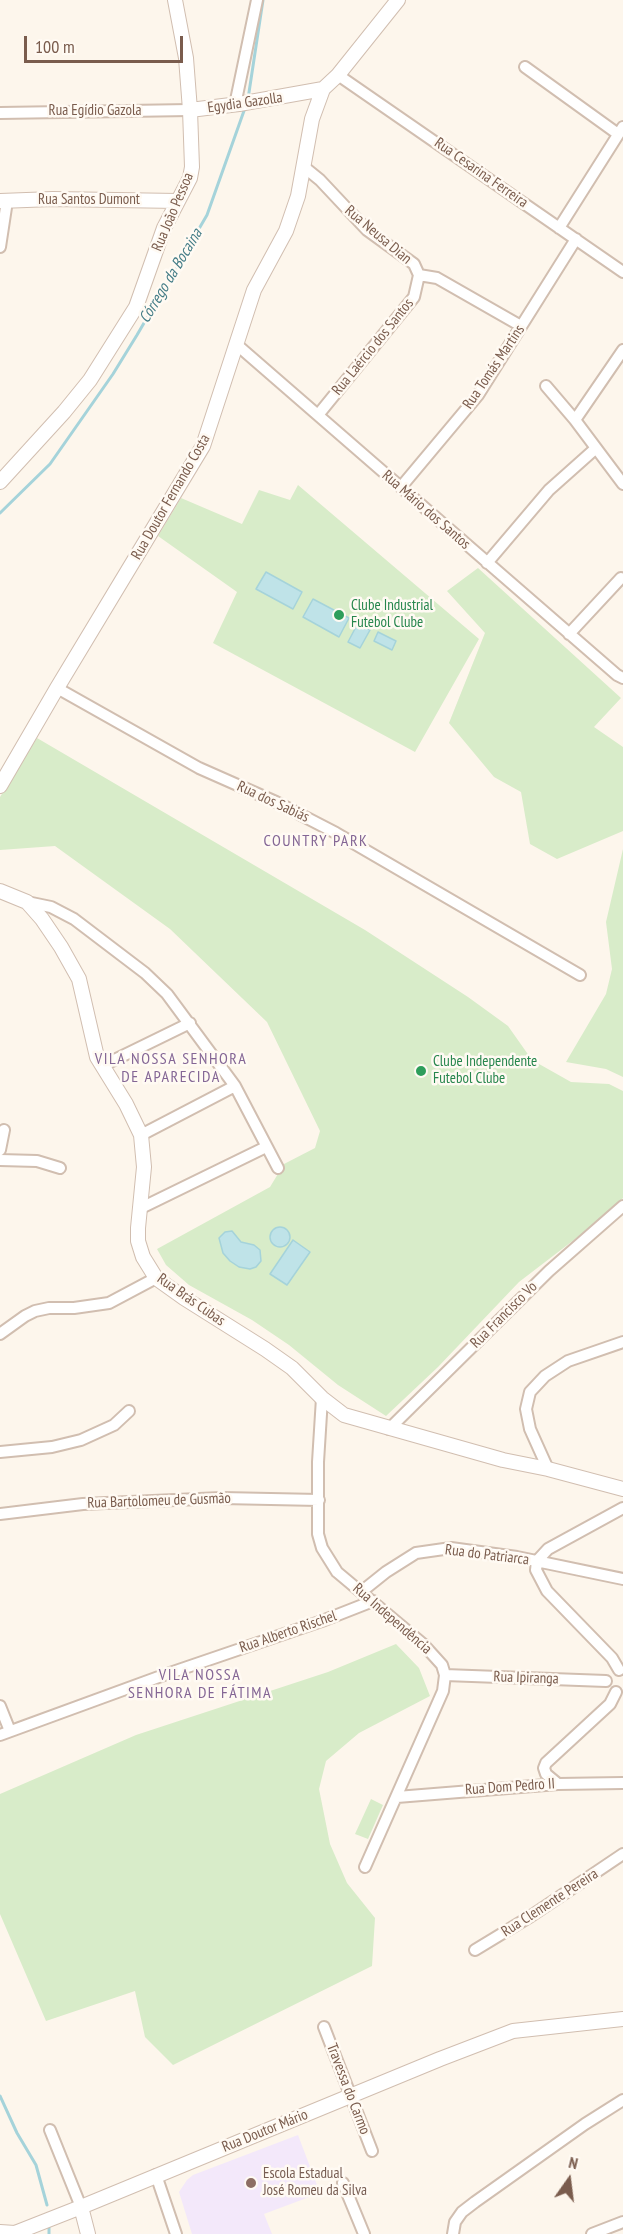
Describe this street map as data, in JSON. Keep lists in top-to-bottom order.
{
  "streets": {
    "street": [
      "Egydia Gazolla",
      "Rua Egídio Gazola",
      "Rua Cesarina Ferreira",
      "Rua Santos Dumont",
      "Rua João Pessoa",
      "Rua Neusa Dian",
      "Rua Laércio dos Santos",
      "Rua Tomás Martins",
      "Rua Doutor Fernando Costa",
      "Rua Mário dos Santos",
      "Rua dos Sabiás",
      "Rua Brás Cubas",
      "Rua Francisco Vo",
      "Rua Bartolomeu de Gusmão",
      "Rua do Patriarca",
      "Rua Independência",
      "Rua Alberto Rischel",
      "Rua Ipiranga",
      "Rua Dom Pedro II",
      "Rua Clemente Pereira",
      "Travessa do Carmo",
      "Rua Doutor Mário"
    ]
  },
  "crossings": [
    ["Egydia Gazolla", "Rua Egídio Gazola"],
    ["Egydia Gazolla", "Rua João Pessoa"],
    ["Rua Egídio Gazola", "Rua João Pessoa"],
    ["Rua Cesarina Ferreira", "Rua Tomás Martins"],
    ["Rua Cesarina Ferreira", "Rua Doutor Fernando Costa"],
    ["Rua Santos Dumont", "Rua João Pessoa"],
    ["Rua Neusa Dian", "Rua Laércio dos Santos"],
    ["Rua Neusa Dian", "Rua Tomás Martins"],
    ["Rua Neusa Dian", "Rua Doutor Fernando Costa"],
    ["Rua Laércio dos Santos", "Rua Mário dos Santos"],
    ["Rua Tomás Martins", "Rua Mário dos Santos"],
    ["Rua Doutor Fernando Costa", "Rua Mário dos Santos"],
    ["Rua Doutor Fernando Costa", "Rua dos Sabiás"],
    ["Rua Brás Cubas", "Rua Francisco Vo"],
    ["Rua Brás Cubas", "Rua Independência"],
    ["Rua Bartolomeu de Gusmão", "Rua Independência"],
    ["Rua do Patriarca", "Rua Independência"],
    ["Rua Independência", "Rua Alberto Rischel"],
    ["Rua Independência", "Rua Ipiranga"],
    ["Travessa do Carmo", "Rua Doutor Mário"]
  ],
  "districts": ["COUNTRY PARK", "VILA NOSSA SENHORA DE APARECIDA", "VILA NOSSA SENHORA DE FÁTIMA"],
  "water": ["Córrego da Bocaina"],
  "places": ["Clube Industrial Futebol Clube", "Clube Independente Futebol Clube", "Escola Estadual José Romeu da Silva"],
  "scale_bar": "100 m",
  "north": "top"
}
